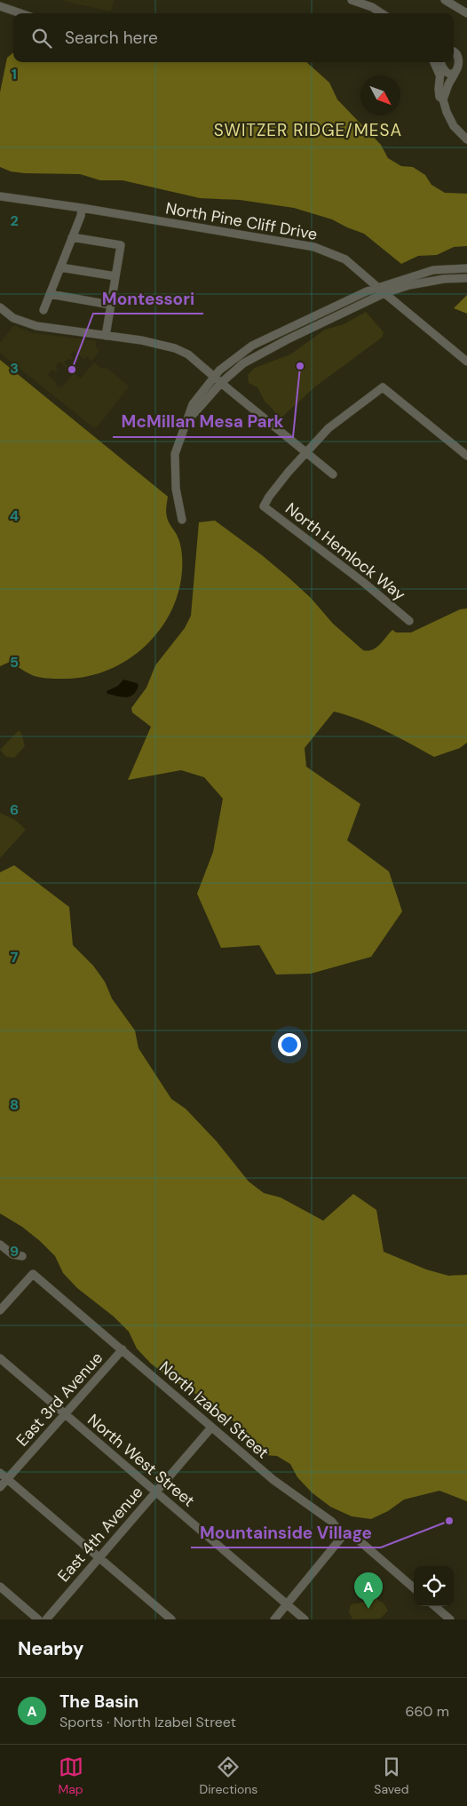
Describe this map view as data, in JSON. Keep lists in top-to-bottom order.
{
  "streets": {
    "street": [
      "North Pine Cliff Drive",
      "North Hemlock Way",
      "East 3rd Avenue",
      "North Izabel Street",
      "North West Street",
      "East 4th Avenue"
    ]
  },
  "crossings": [
    ["East 3rd Avenue", "North Izabel Street"],
    ["East 3rd Avenue", "North West Street"],
    ["North Izabel Street", "East 4th Avenue"],
    ["North West Street", "East 4th Avenue"]
  ],
  "districts": ["SWITZER RIDGE/MESA"],
  "places": ["McMillan Mesa Park", "Montessori", "Mountainside Village"],
  "north": "bottom right",
  "page": {
    "search": "Search here",
    "pins": "A",
    "heading": "Nearby",
    "list": [
      {
        "mark": "A",
        "name": "The Basin",
        "note": "Sports · North Izabel Street",
        "value": "660 m"
      }
    ],
    "nav": ["Map", "Directions", "Saved"]
  },
  "grid": {
    "rows": [
      "1",
      "2",
      "3",
      "4",
      "5",
      "6",
      "7",
      "8",
      "9"
    ]
  }
}
